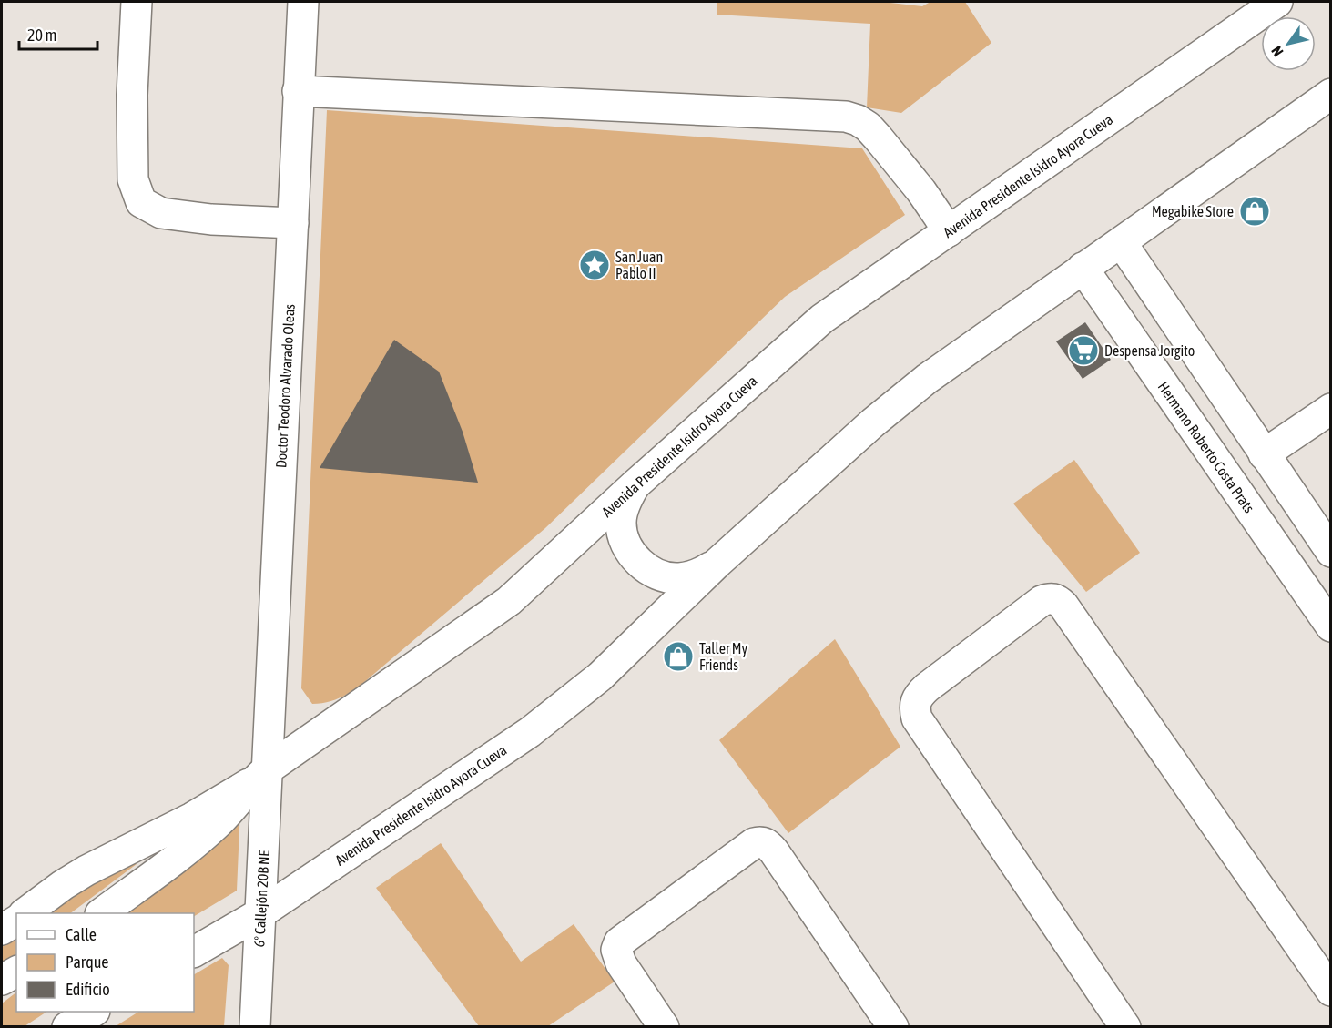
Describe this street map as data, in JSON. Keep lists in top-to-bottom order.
{
  "streets": {
    "street": [
      "Avenida Presidente Isidro Ayora Cueva",
      "Doctor Teodoro Alvarado Oleas",
      "Hermano Roberto Costa Prats",
      "6° Callejón 20B NE"
    ]
  },
  "crossings": [
    ["Avenida Presidente Isidro Ayora Cueva", "Doctor Teodoro Alvarado Oleas"],
    ["Avenida Presidente Isidro Ayora Cueva", "Hermano Roberto Costa Prats"],
    ["Avenida Presidente Isidro Ayora Cueva", "6° Callejón 20B NE"],
    ["Doctor Teodoro Alvarado Oleas", "6° Callejón 20B NE"]
  ],
  "places": {
    "shop": ["Megabike Store", "Taller My Friends"],
    "place": ["San Juan Pablo II"],
    "supermarket": ["Despensa Jorgito"]
  },
  "legend": ["Calle", "Parque", "Edificio"],
  "scale_bar": "20 m",
  "north": "bottom left"
}
